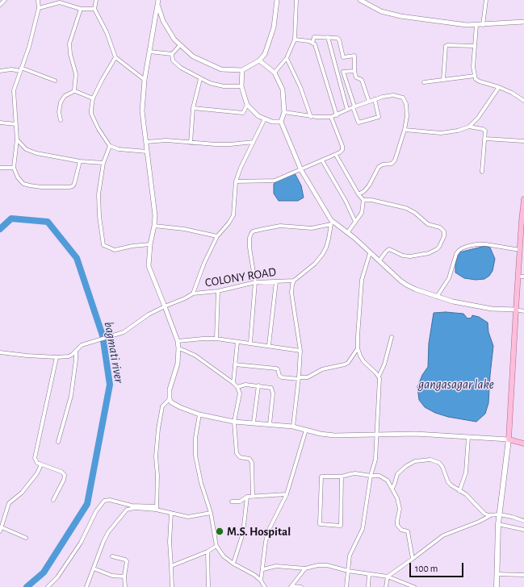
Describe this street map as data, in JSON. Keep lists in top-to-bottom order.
{
  "streets": {
    "street": ["COLONY ROAD"]
  },
  "water": ["bagmati river", "gangasagar lake"],
  "places": ["M.S. Hospital"],
  "scale_bar": "100 m"
}
